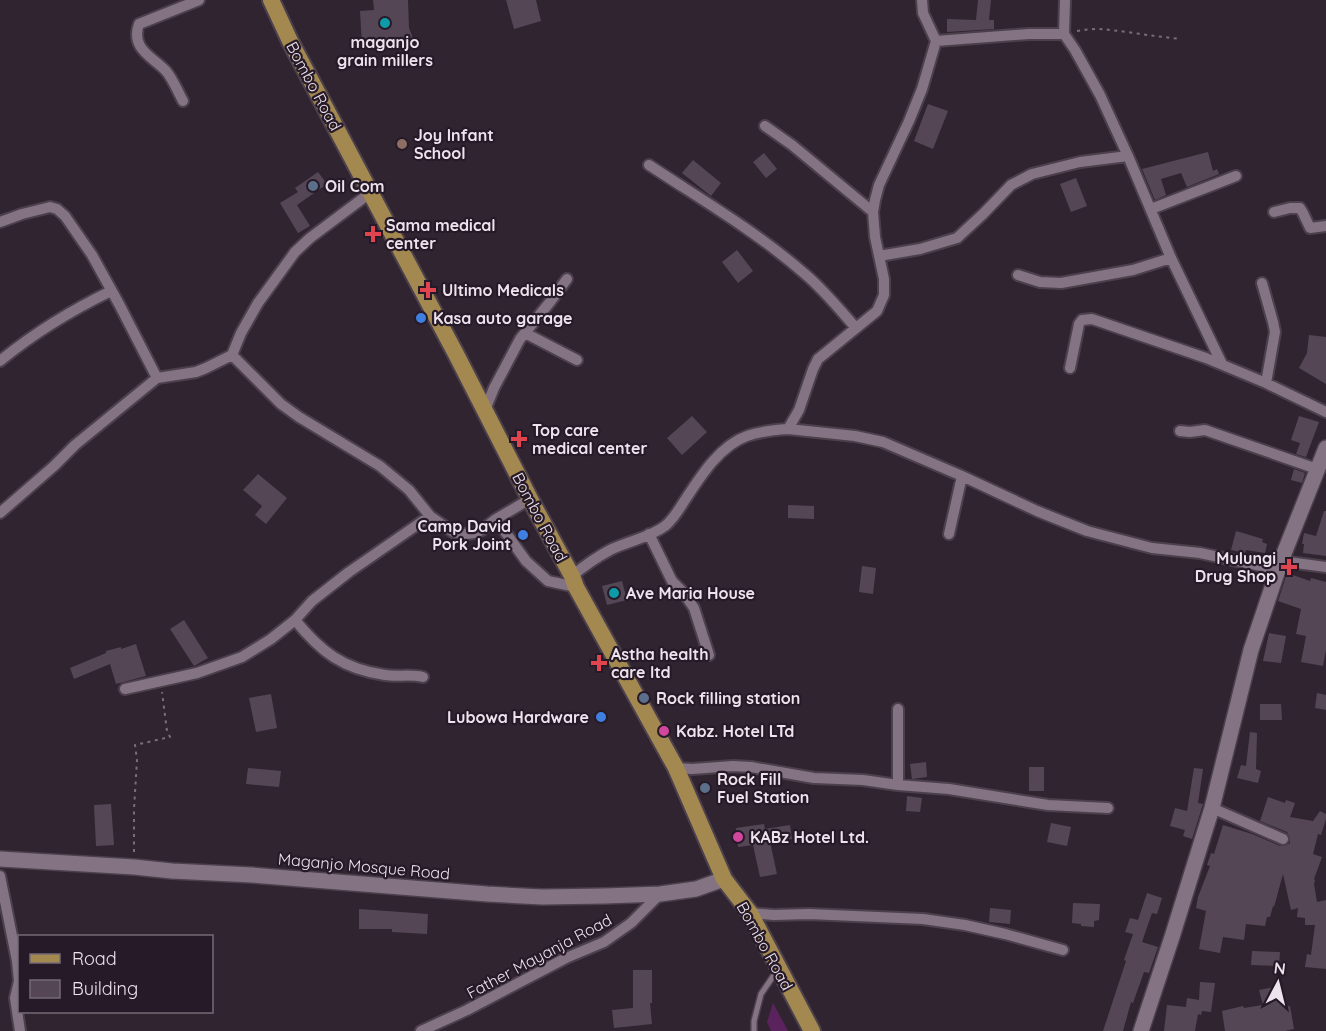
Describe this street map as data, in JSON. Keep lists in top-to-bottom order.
{
  "streets": {
    "main road": ["Bombo Road"],
    "street": ["Maganjo Mosque Road", "Father Mayanja Road"]
  },
  "crossings": [
    ["Bombo Road", "Maganjo Mosque Road"],
    ["Maganjo Mosque Road", "Father Mayanja Road"]
  ],
  "places": {
    "other": [
      "maganjo grain millers",
      "Joy Infant School",
      "Oil Com",
      "Kasa auto garage",
      "Camp David Pork Joint",
      "Ave Maria House",
      "Rock filling station",
      "Lubowa Hardware",
      "Kabz. Hotel LTd",
      "Rock Fill Fuel Station",
      "KABz Hotel Ltd."
    ],
    "health": [
      "Sama medical center",
      "Ultimo Medicals",
      "Top care medical center",
      "Mulungi Drug Shop",
      "Astha health care ltd"
    ]
  },
  "legend": ["Road", "Building"],
  "north": "top"
}
